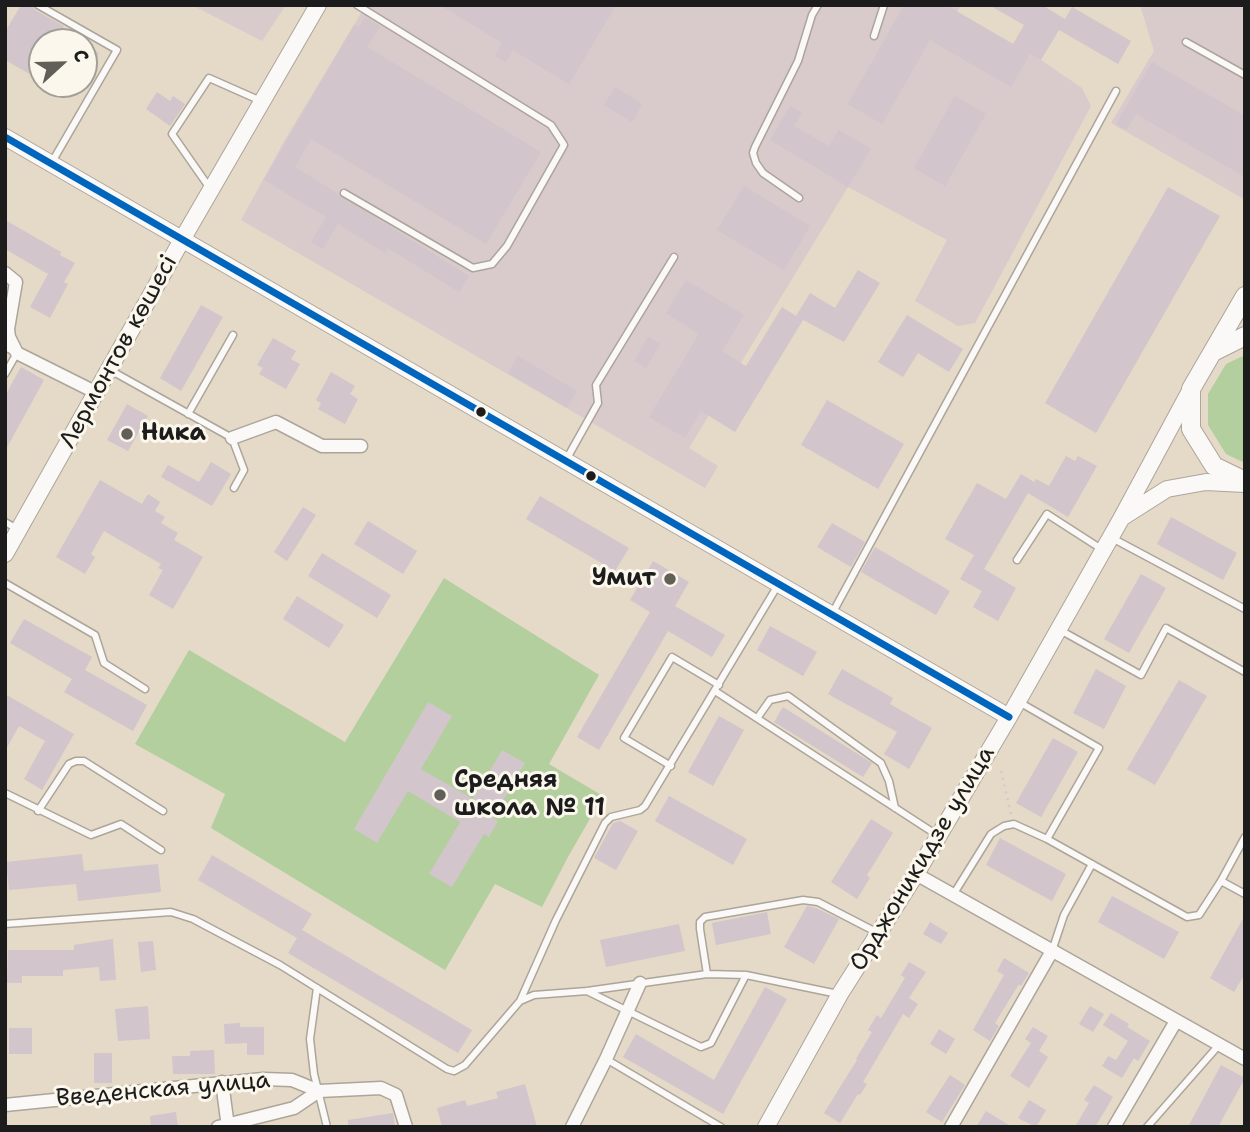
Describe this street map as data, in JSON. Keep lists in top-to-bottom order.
{
  "streets": {
    "street": ["Лермонтов көшесі", "Орджоникидзе улица", "Введенская улица"]
  },
  "places": ["Ника", "Умит", "Средняя школа № 11"],
  "north": "right"
}
